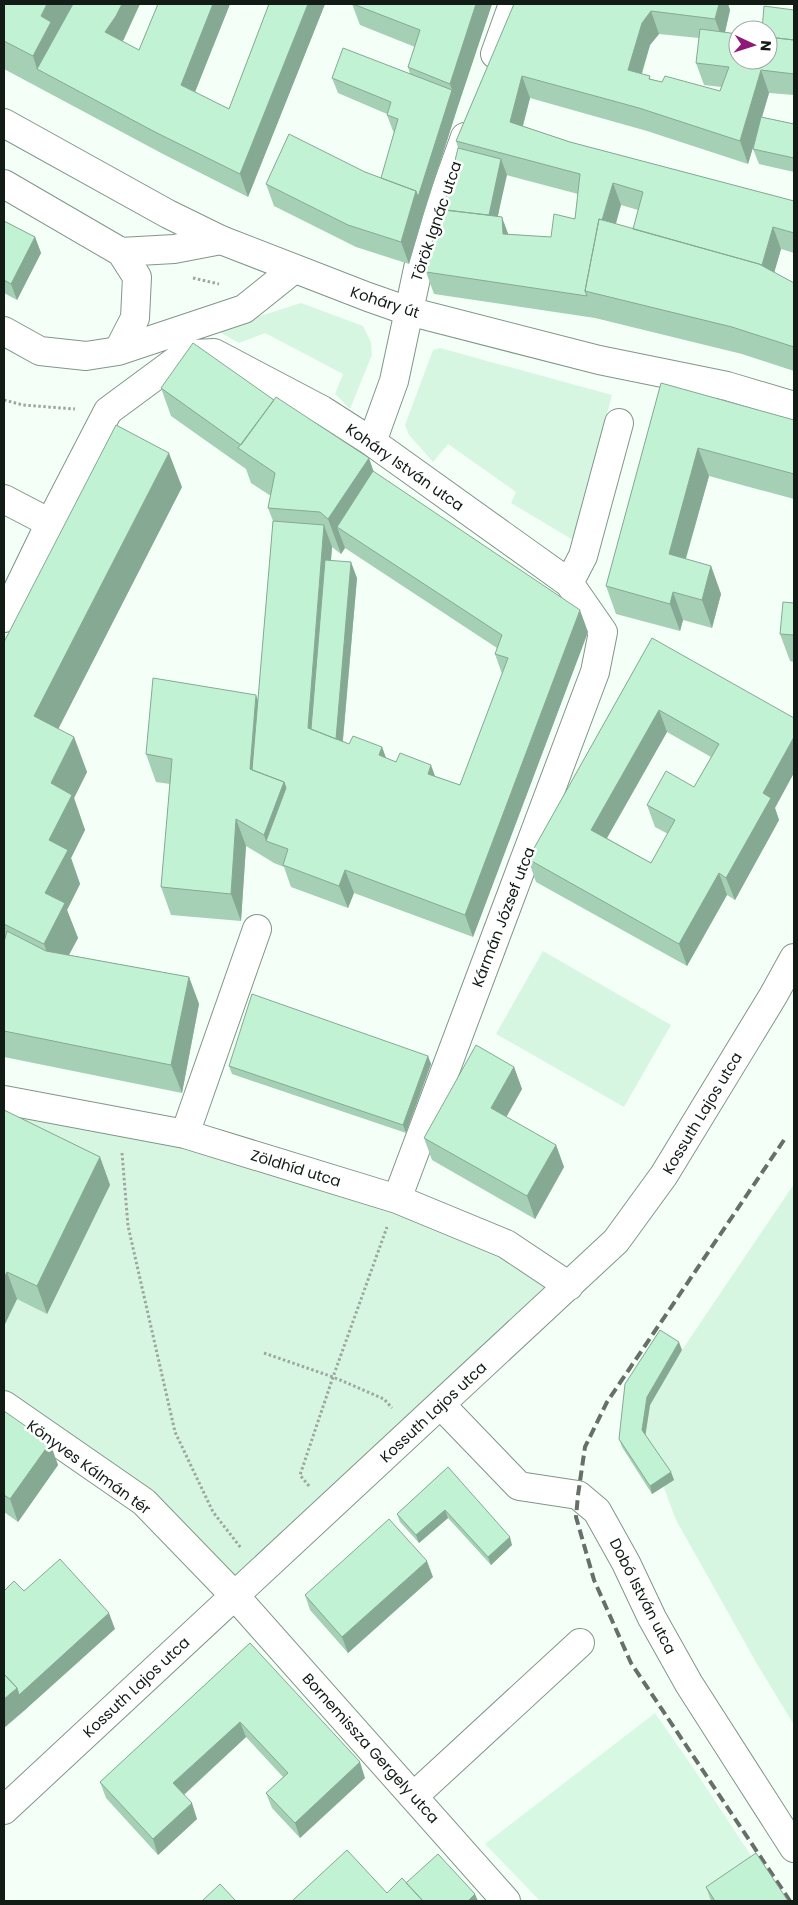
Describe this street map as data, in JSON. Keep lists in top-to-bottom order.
{
  "streets": {
    "street": [
      "Török Ignác utca",
      "Koháry út",
      "Koháry István utca",
      "Kármán József utca",
      "Kossuth Lajos utca",
      "Zöldhíd utca",
      "Könyves Kálmán tér",
      "Dobó István utca",
      "Bornemissza Gergely utca"
    ]
  },
  "crossings": [
    ["Török Ignác utca", "Koháry út"],
    ["Török Ignác utca", "Koháry István utca"],
    ["Koháry István utca", "Kármán József utca"],
    ["Kármán József utca", "Zöldhíd utca"],
    ["Kossuth Lajos utca", "Zöldhíd utca"],
    ["Kossuth Lajos utca", "Könyves Kálmán tér"],
    ["Kossuth Lajos utca", "Dobó István utca"],
    ["Kossuth Lajos utca", "Bornemissza Gergely utca"],
    ["Könyves Kálmán tér", "Bornemissza Gergely utca"]
  ],
  "north": "right"
}
